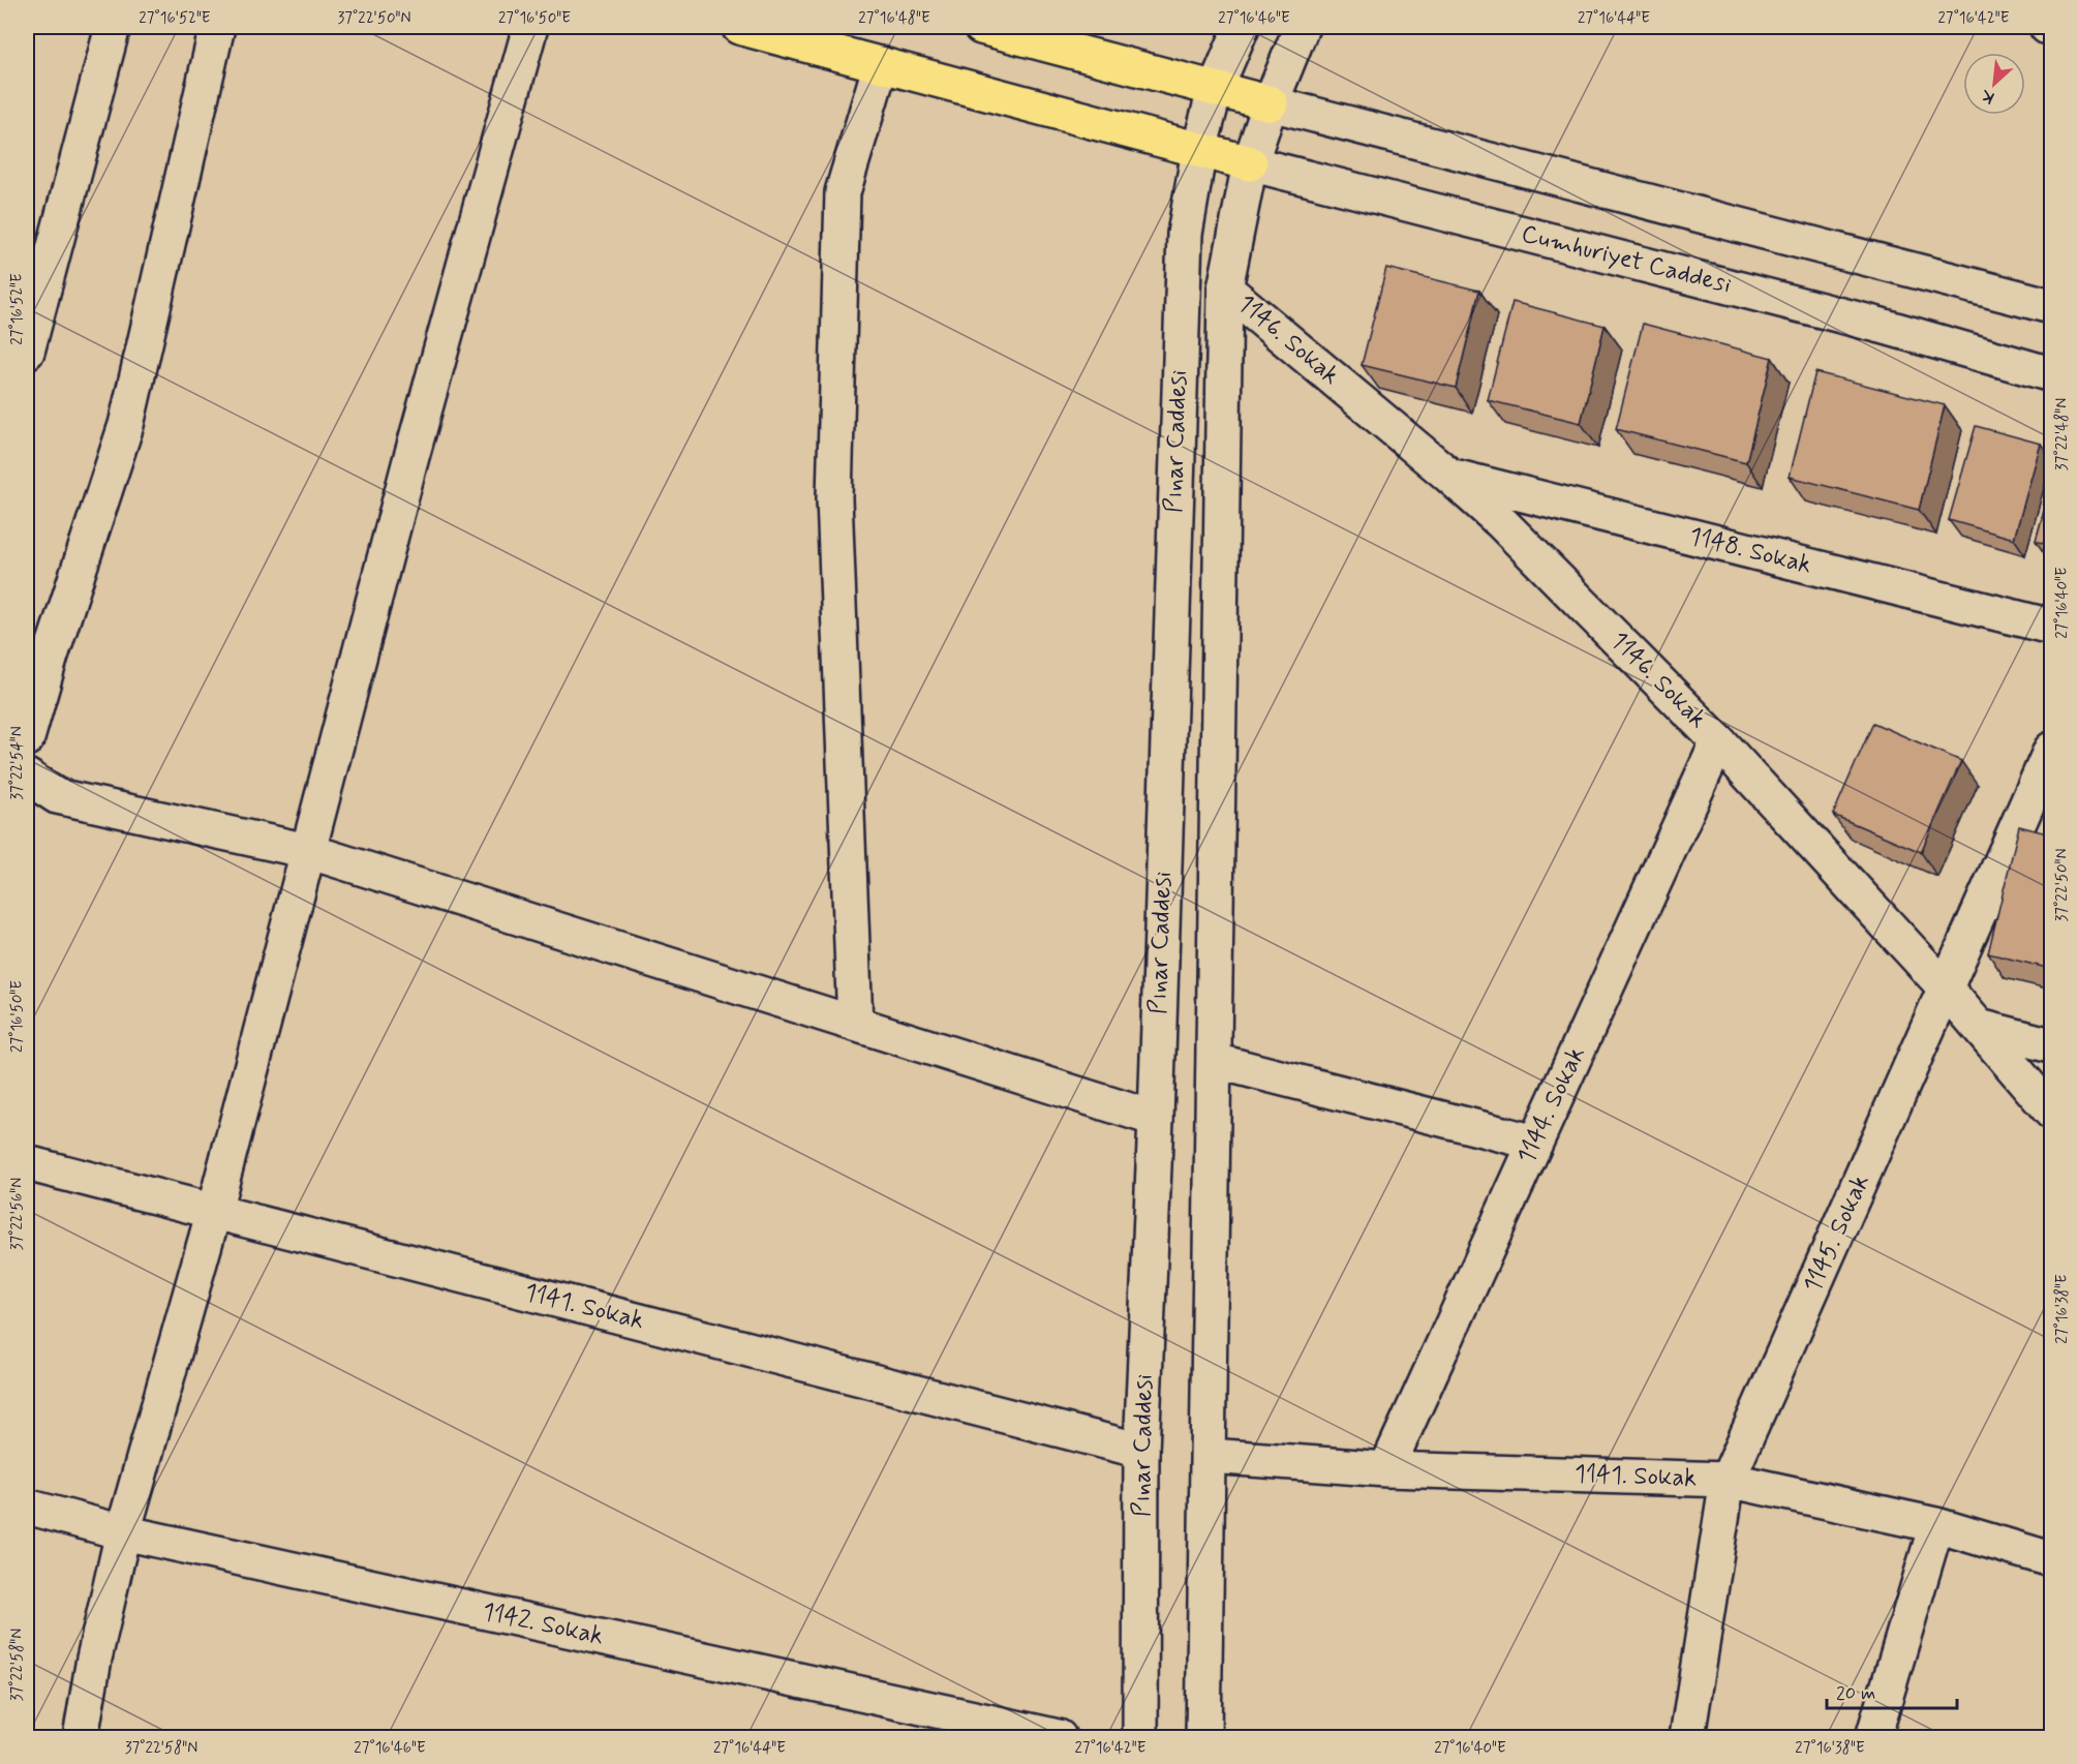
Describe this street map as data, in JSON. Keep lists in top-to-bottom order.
{
  "streets": {
    "main road": ["Cumhuriyet Caddesi"],
    "street": [
      "1146. Sokak",
      "Pınar Caddesi",
      "1148. Sokak",
      "1144. Sokak",
      "1145. Sokak",
      "1141. Sokak",
      "1142. Sokak"
    ]
  },
  "crossings": [
    ["Cumhuriyet Caddesi", "Pınar Caddesi"],
    ["1146. Sokak", "Pınar Caddesi"],
    ["1146. Sokak", "1148. Sokak"],
    ["1146. Sokak", "1144. Sokak"],
    ["1146. Sokak", "1145. Sokak"],
    ["Pınar Caddesi", "1141. Sokak"],
    ["1144. Sokak", "1141. Sokak"],
    ["1145. Sokak", "1141. Sokak"]
  ],
  "scale_bar": "20 m",
  "north": "bottom left",
  "coordinates": [
    "27°16'52\"E",
    "37°22'50\"N",
    "27°16'50\"E",
    "27°16'48\"E",
    "27°16'46\"E",
    "27°16'44\"E",
    "27°16'42\"E",
    "37°22'48\"N",
    "27°16'40\"E",
    "37°22'54\"N",
    "37°22'56\"N",
    "27°16'38\"E",
    "37°22'58\"N"
  ]
}
